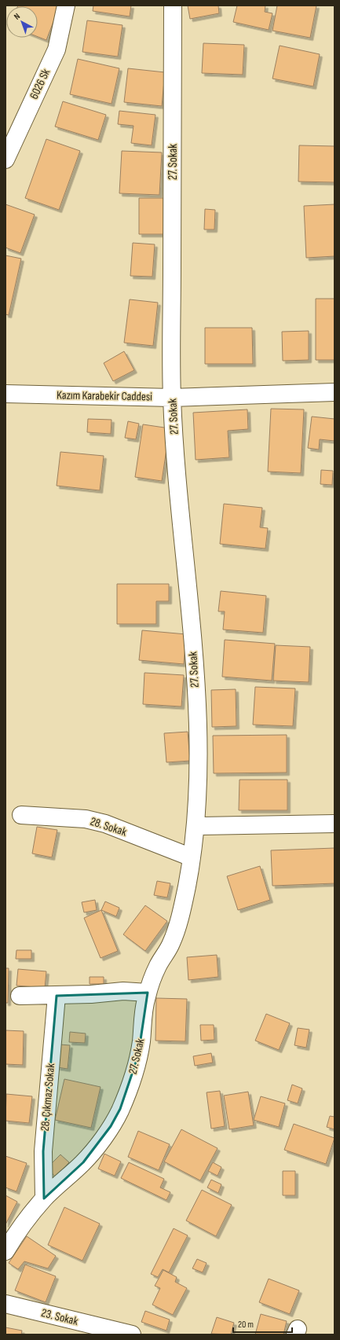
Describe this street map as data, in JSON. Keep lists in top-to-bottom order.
{
  "streets": {
    "street": [
      "6026 Sk",
      "27. Sokak",
      "Kazım Karabekir Caddesi",
      "28. Sokak",
      "28. Çıkmaz Sokak",
      "23. Sokak"
    ]
  },
  "crossings": [
    ["27. Sokak", "Kazım Karabekir Caddesi"],
    ["27. Sokak", "28. Sokak"],
    ["27. Sokak", "28. Çıkmaz Sokak"]
  ],
  "scale_bar": "20 m",
  "north": "top left"
}
